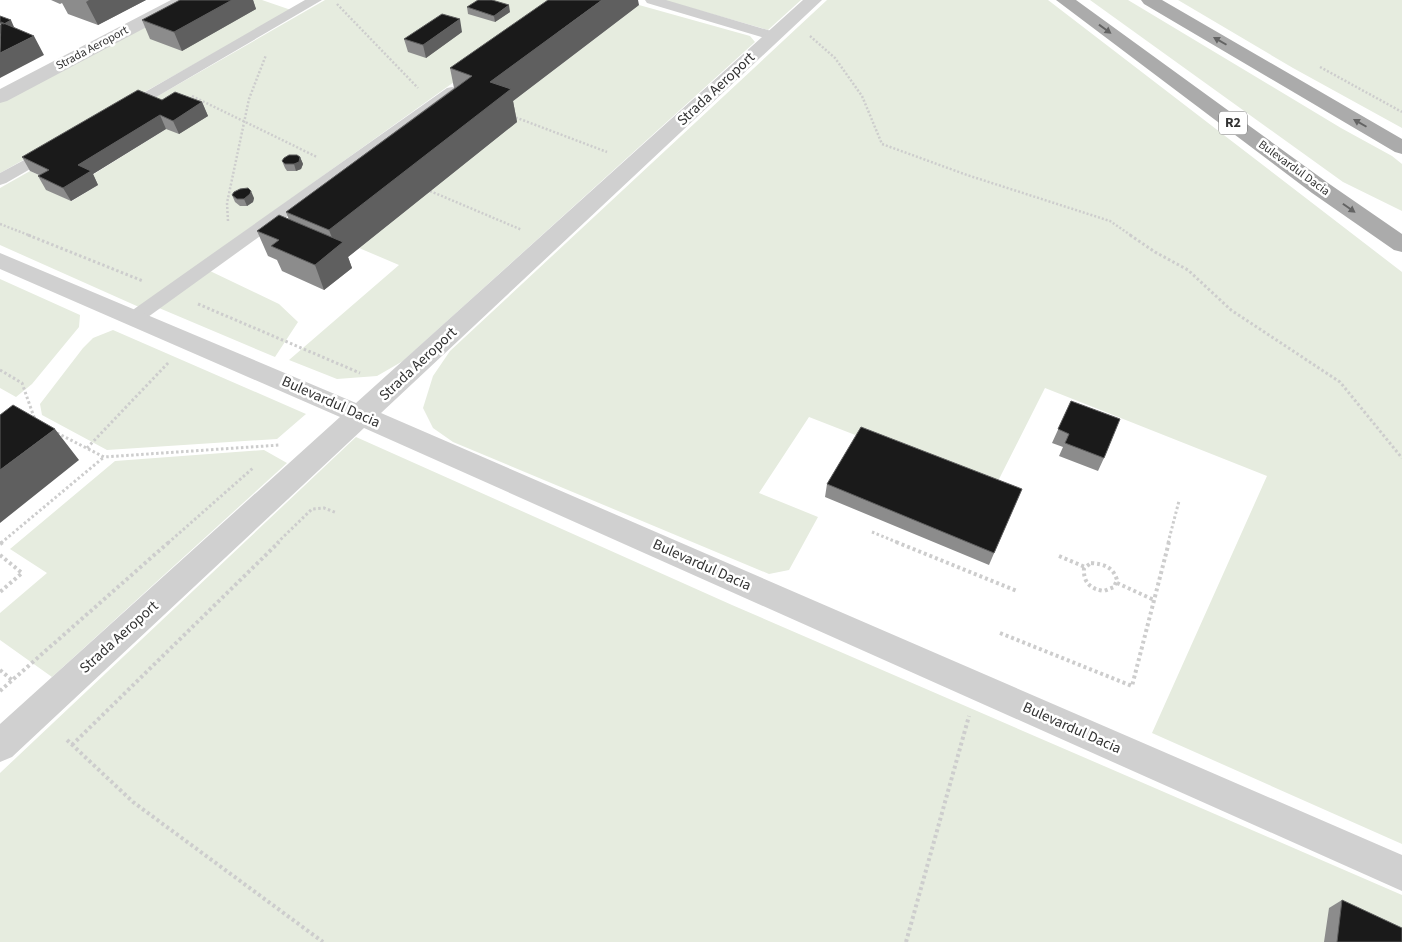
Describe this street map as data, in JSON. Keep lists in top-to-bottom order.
{
  "streets": {
    "main road": ["R2", "Bulevardul Dacia"],
    "street": ["Strada Aeroport"]
  },
  "crossings": [
    ["Strada Aeroport", "Bulevardul Dacia"]
  ]
}
